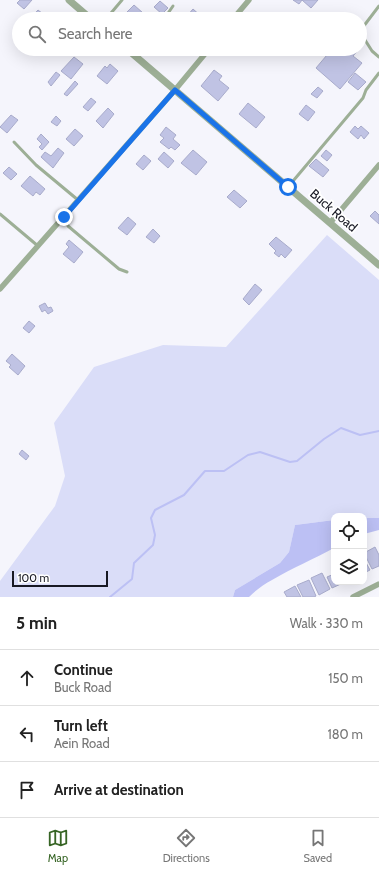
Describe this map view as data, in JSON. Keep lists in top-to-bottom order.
{
  "streets": {
    "street": ["Buck Road"]
  },
  "scale_bar": "100 m",
  "page": {
    "search": "Search here",
    "scale": "100 m",
    "heading": ["5 min", "Walk · 330 m"],
    "list": [
      ["Continue", "Buck Road", "150 m"],
      ["Turn left", "Aein Road", "180 m"],
      "Arrive at destination"
    ],
    "nav": ["Map", "Directions", "Saved"]
  }
}
